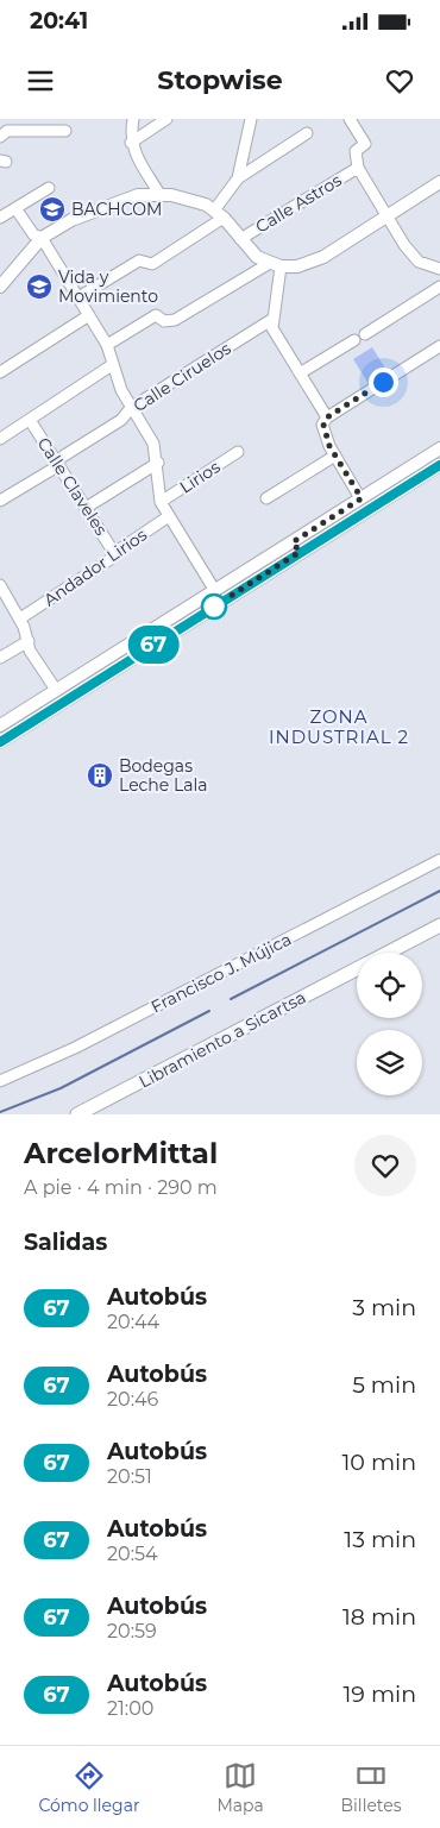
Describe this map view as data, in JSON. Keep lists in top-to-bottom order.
{
  "streets": {
    "main road": ["Libramiento a Sicartsa"],
    "street": [
      "Calle Astros",
      "Calle Ciruelos",
      "Lirios",
      "Calle Claveles",
      "Andador Lirios",
      "Francisco J. Mújica"
    ]
  },
  "crossings": [
    ["Calle Ciruelos", "Calle Claveles"],
    ["Calle Claveles", "Andador Lirios"]
  ],
  "districts": ["ZONA INDUSTRIAL 2"],
  "places": {
    "school or university": ["BACHCOM", "Vida y Movimiento"],
    "building": ["Bodegas Leche Lala"]
  },
  "lines": ["bus line 67"],
  "page": {
    "status": "20:41",
    "header": "Stopwise",
    "on_map": "67",
    "heading": [
      ["ArcelorMittal", "A pie · 4 min · 290 m"],
      "Salidas"
    ],
    "list": [
      {
        "mark": "67",
        "name": "Autobús",
        "note": "20:44",
        "value": "3 min"
      },
      {
        "mark": "67",
        "name": "Autobús",
        "note": "20:46",
        "value": "5 min"
      },
      {
        "mark": "67",
        "name": "Autobús",
        "note": "20:51",
        "value": "10 min"
      },
      {
        "mark": "67",
        "name": "Autobús",
        "note": "20:54",
        "value": "13 min"
      },
      {
        "mark": "67",
        "name": "Autobús",
        "note": "20:59",
        "value": "18 min"
      },
      {
        "mark": "67",
        "name": "Autobús",
        "note": "21:00",
        "value": "19 min"
      }
    ],
    "tabs": ["Cómo llegar", "Mapa", "Billetes"]
  }
}
